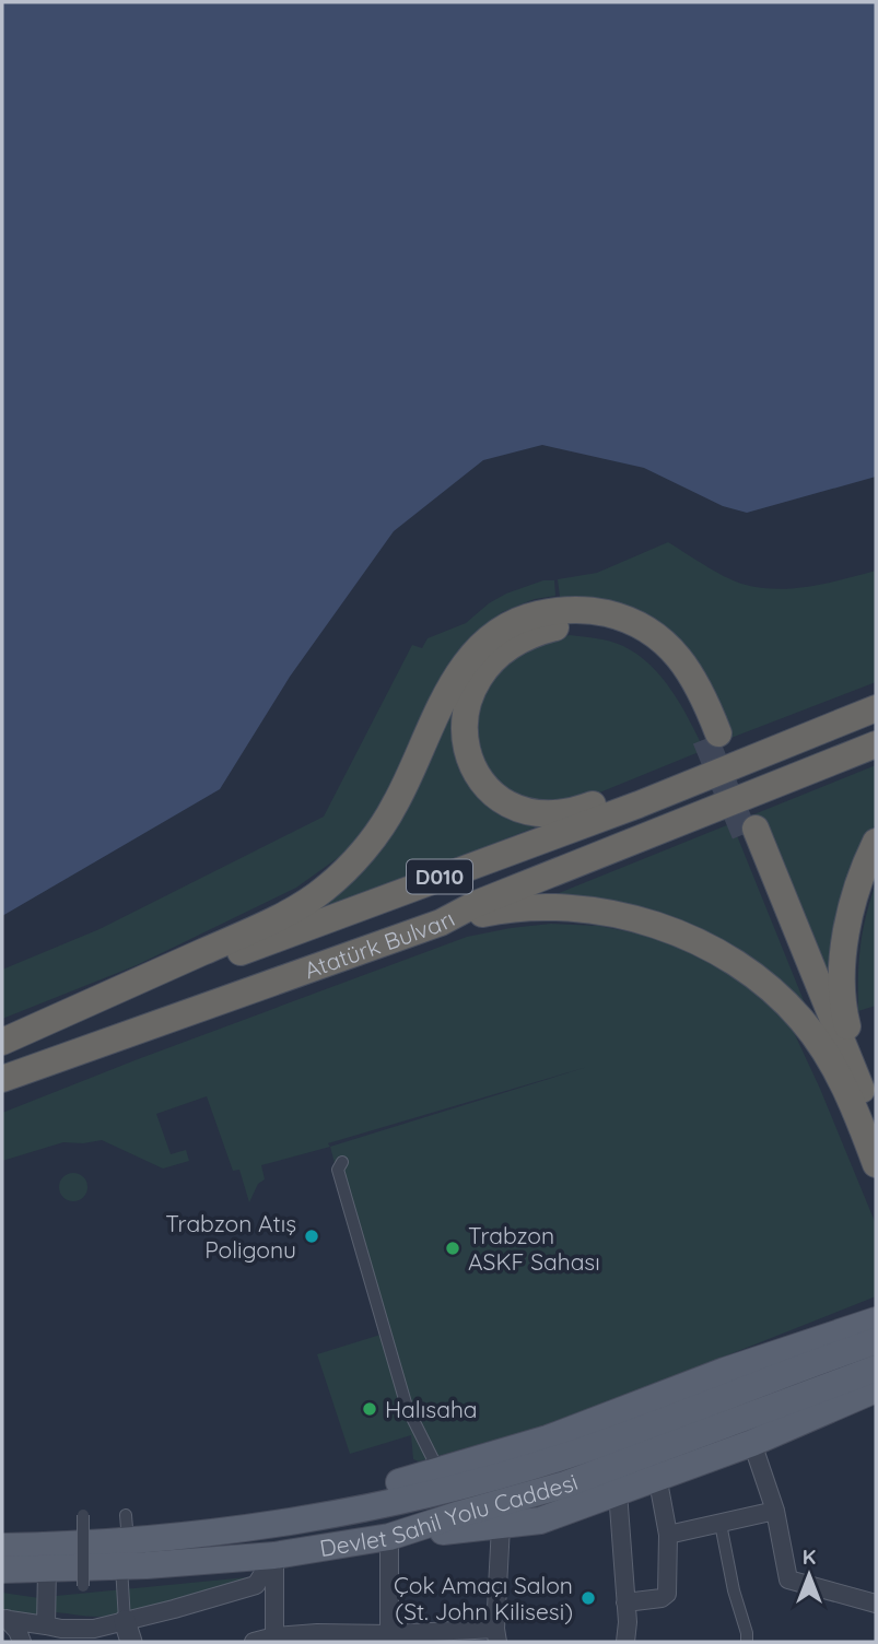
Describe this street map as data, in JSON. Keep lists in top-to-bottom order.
{
  "streets": {
    "highway": ["D010", "Atatürk Bulvarı"],
    "main road": ["Devlet Sahil Yolu Caddesi"]
  },
  "places": [
    "Trabzon Atış Poligonu",
    "Trabzon ASKF Sahası",
    "Halısaha",
    "Çok Amaçı Salon (St. John Kilisesi)"
  ],
  "north": "top"
}
